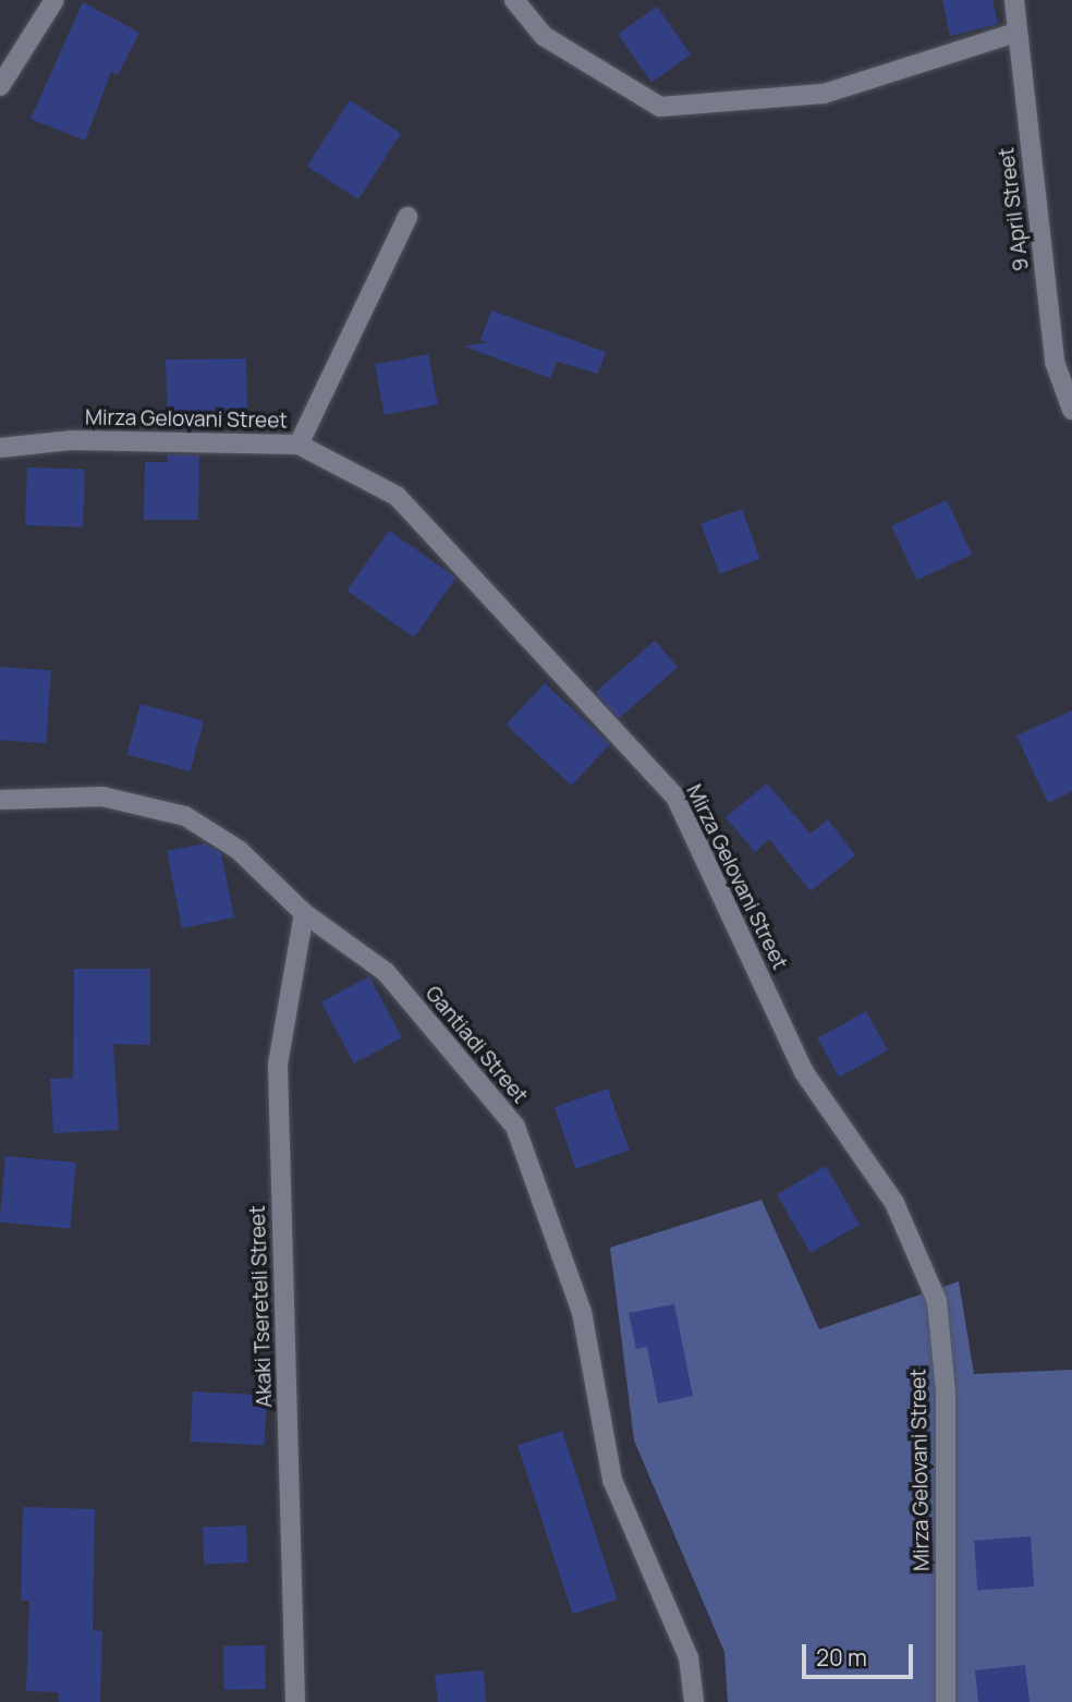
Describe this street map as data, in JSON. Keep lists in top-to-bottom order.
{
  "streets": {
    "street": [
      "9 April Street",
      "Mirza Gelovani Street",
      "Gantiadi Street",
      "Akaki Tsereteli Street"
    ]
  },
  "crossings": [
    ["Gantiadi Street", "Akaki Tsereteli Street"]
  ],
  "scale_bar": "20 m"
}
